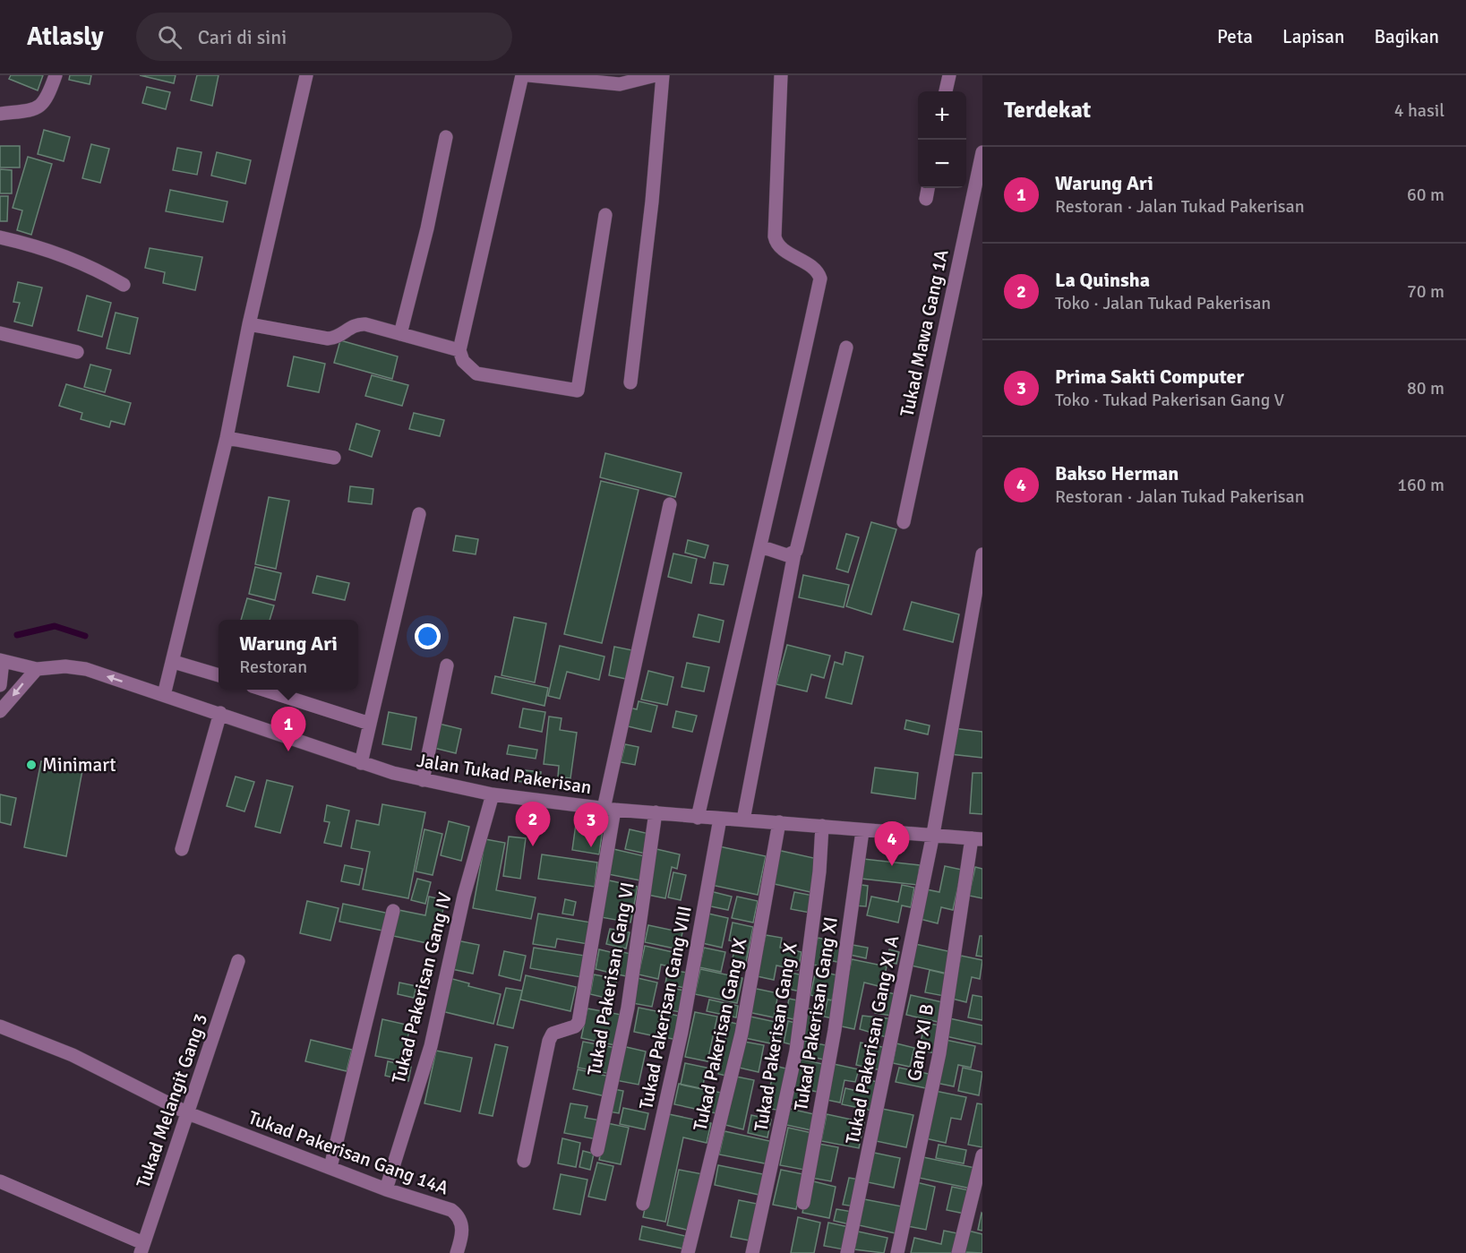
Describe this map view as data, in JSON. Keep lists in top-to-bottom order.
{
  "streets": {
    "street": [
      "Tukad Mawa Gang 1A",
      "Jalan Tukad Pakerisan",
      "Tukad Pakerisan Gang VI",
      "Tukad Pakerisan Gang IV",
      "Tukad Pakerisan Gang VIII",
      "Tukad Pakerisan Gang XI",
      "Tukad Pakerisan Gang IX",
      "Tukad Pakerisan Gang X",
      "Tukad Pakerisan Gang XI A",
      "Gang XI B",
      "Tukad Melangit Gang 3",
      "Tukad Pakerisan Gang 14A"
    ]
  },
  "crossings": [
    ["Jalan Tukad Pakerisan", "Tukad Pakerisan Gang VI"],
    ["Jalan Tukad Pakerisan", "Tukad Pakerisan Gang IV"],
    ["Jalan Tukad Pakerisan", "Tukad Pakerisan Gang VIII"],
    ["Jalan Tukad Pakerisan", "Tukad Pakerisan Gang XI"],
    ["Jalan Tukad Pakerisan", "Tukad Pakerisan Gang IX"],
    ["Jalan Tukad Pakerisan", "Tukad Pakerisan Gang X"],
    ["Jalan Tukad Pakerisan", "Tukad Pakerisan Gang XI A"],
    ["Jalan Tukad Pakerisan", "Gang XI B"],
    ["Tukad Pakerisan Gang IV", "Tukad Pakerisan Gang 14A"],
    ["Tukad Melangit Gang 3", "Tukad Pakerisan Gang 14A"]
  ],
  "places": ["Minimart"],
  "page": {
    "header": "Atlasly",
    "search": "Cari di sini",
    "nav": ["Peta", "Lapisan", "Bagikan"],
    "heading": ["Terdekat", "4 hasil"],
    "map_buttons": ["+", "−"],
    "list": [
      {
        "mark": "1",
        "name": "Warung Ari",
        "note": "Restoran · Jalan Tukad Pakerisan",
        "value": "60 m"
      },
      {
        "mark": "2",
        "name": "La Quinsha",
        "note": "Toko · Jalan Tukad Pakerisan",
        "value": "70 m"
      },
      {
        "mark": "3",
        "name": "Prima Sakti Computer",
        "note": "Toko · Tukad Pakerisan Gang V",
        "value": "80 m"
      },
      {
        "mark": "4",
        "name": "Bakso Herman",
        "note": "Restoran · Jalan Tukad Pakerisan",
        "value": "160 m"
      }
    ],
    "popup": ["Warung Ari", "Restoran"],
    "pins": [
      "1",
      "2",
      "3",
      "4"
    ]
  }
}
